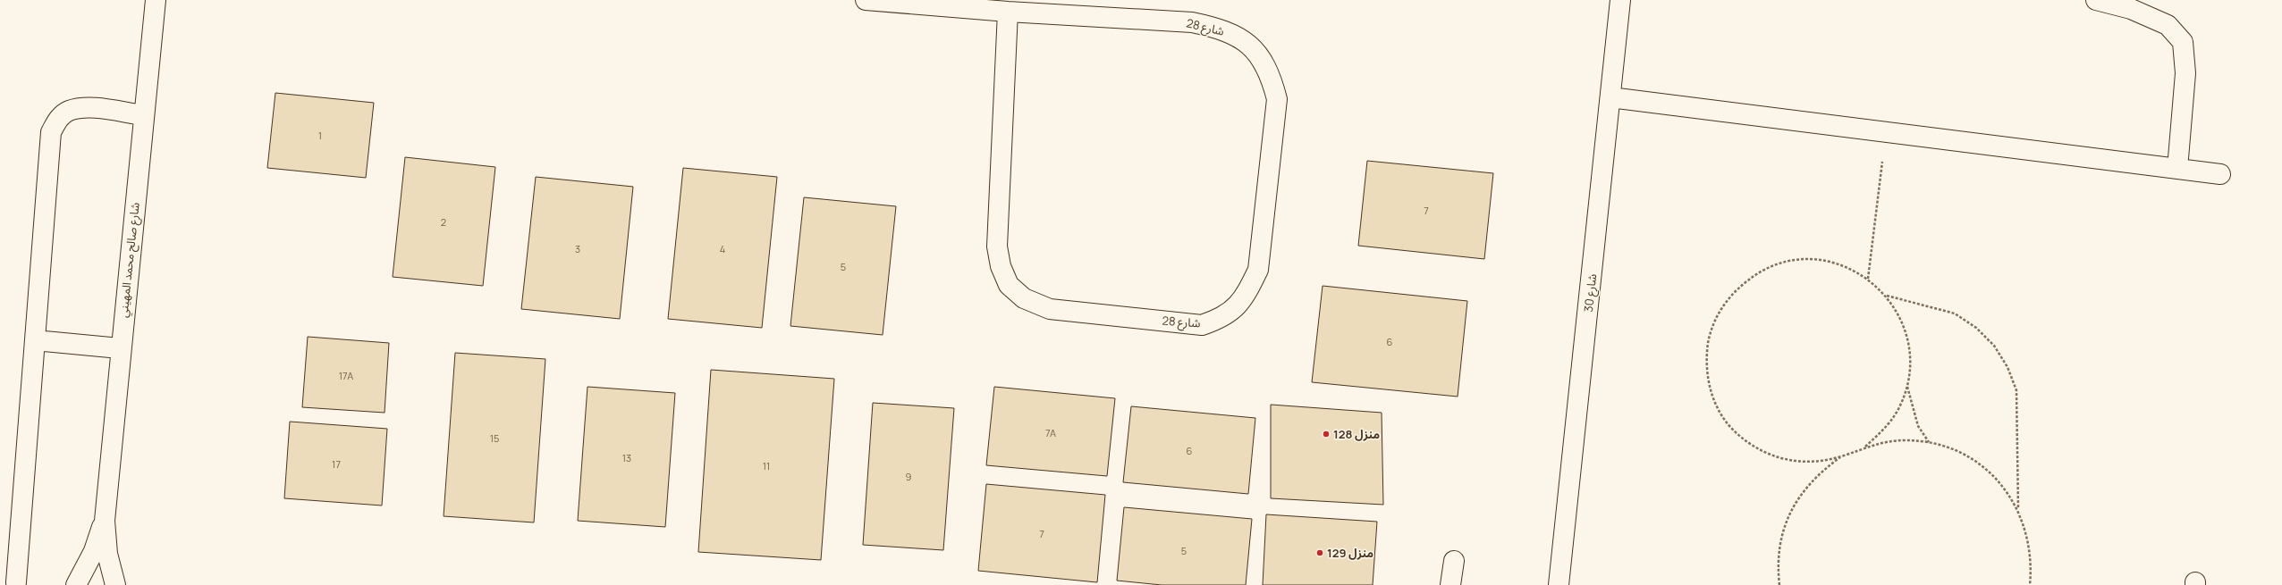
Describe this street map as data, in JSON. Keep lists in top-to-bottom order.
{
  "streets": {
    "street": ["شارع 28", "شارع صالح محمد المهيني", "شارع 30"]
  },
  "places": ["منزل 128", "منزل 129"],
  "house_numbers": [
    "1",
    "7",
    "2",
    "3",
    "4",
    "5",
    "6",
    "17A",
    "7A",
    "15",
    "6",
    "13",
    "17",
    "11",
    "9",
    "7",
    "5"
  ]
}
